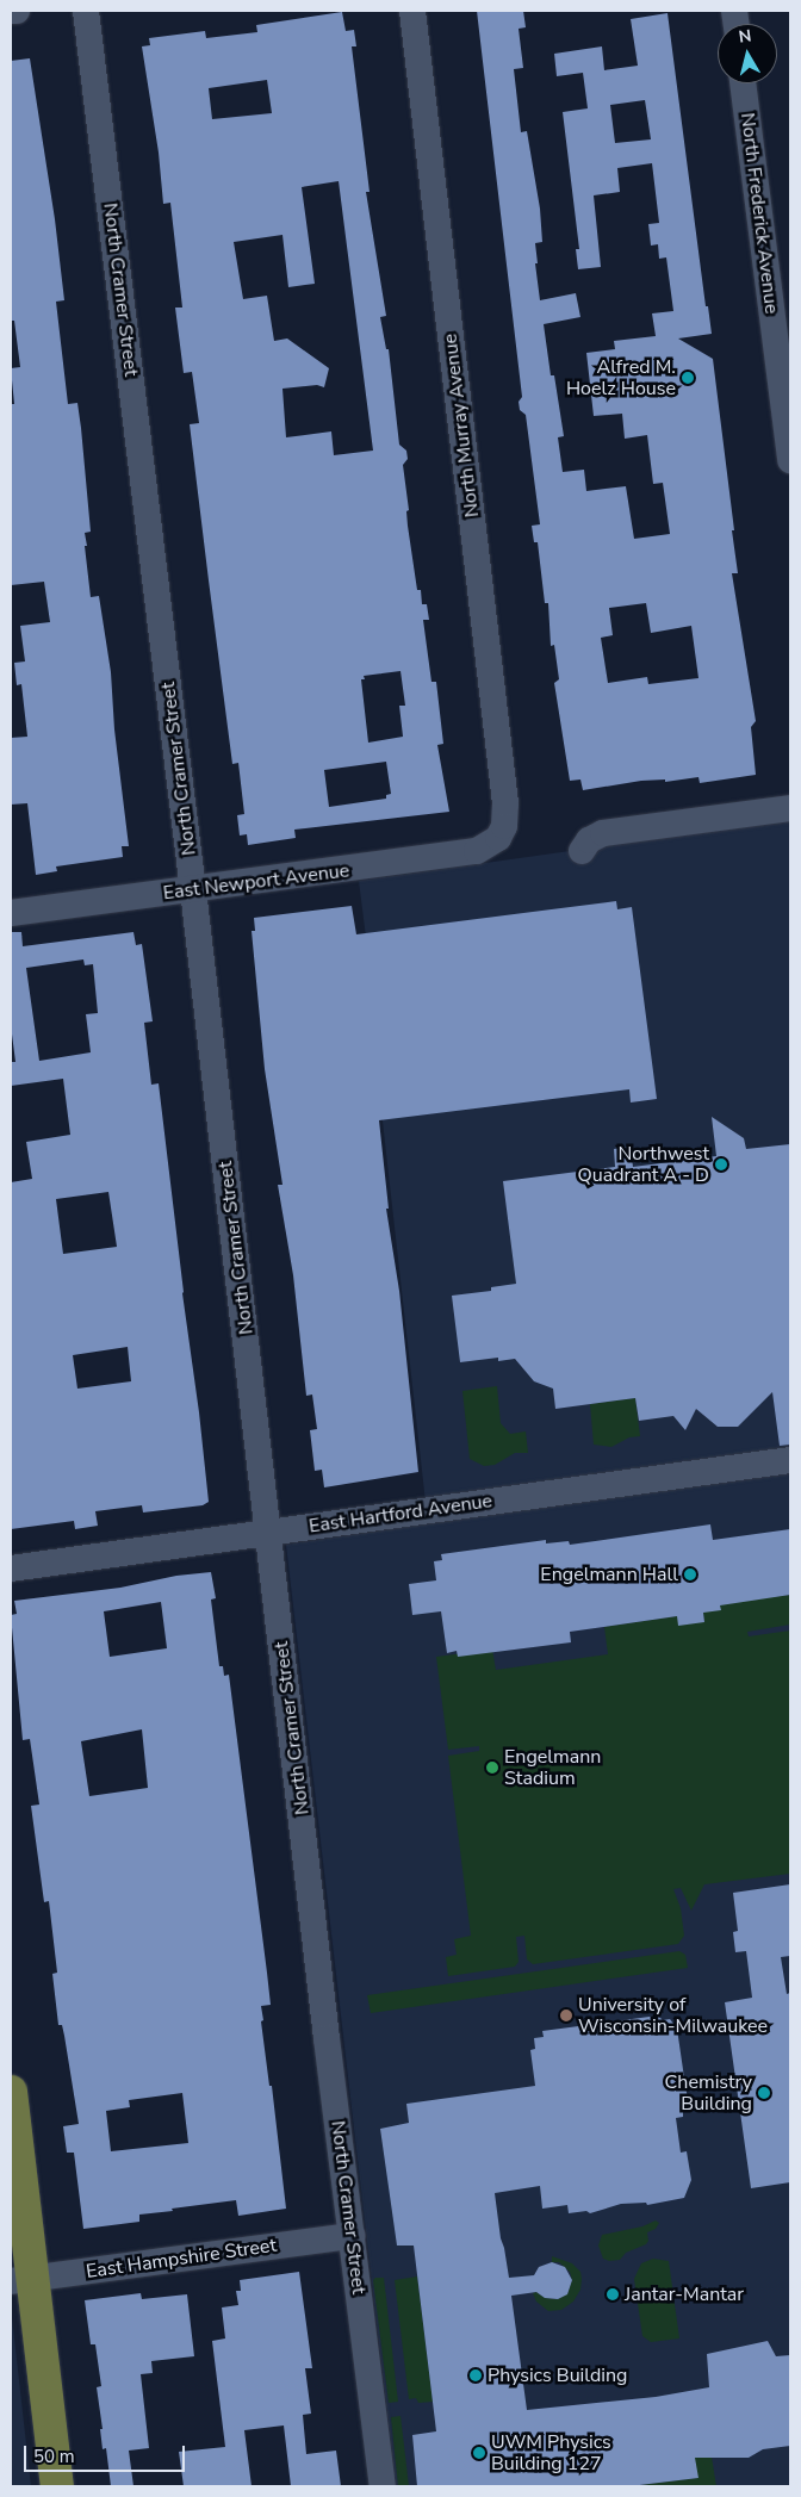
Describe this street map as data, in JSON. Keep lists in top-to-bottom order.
{
  "streets": {
    "street": [
      "North Frederick Avenue",
      "North Cramer Street",
      "North Murray Avenue",
      "East Newport Avenue",
      "East Hartford Avenue",
      "East Hampshire Street"
    ]
  },
  "crossings": [
    ["North Cramer Street", "East Newport Avenue"],
    ["North Cramer Street", "East Hartford Avenue"],
    ["North Cramer Street", "East Hampshire Street"],
    ["North Murray Avenue", "East Newport Avenue"]
  ],
  "places": [
    "Alfred M. Hoelz House",
    "Northwest Quadrant A - D",
    "Engelmann Hall",
    "Engelmann Stadium",
    "University of Wisconsin-Milwaukee",
    "Chemistry Building",
    "Jantar-Mantar",
    "Physics Building",
    "UWM Physics Building 127"
  ],
  "scale_bar": "50 m",
  "north": "top"
}
